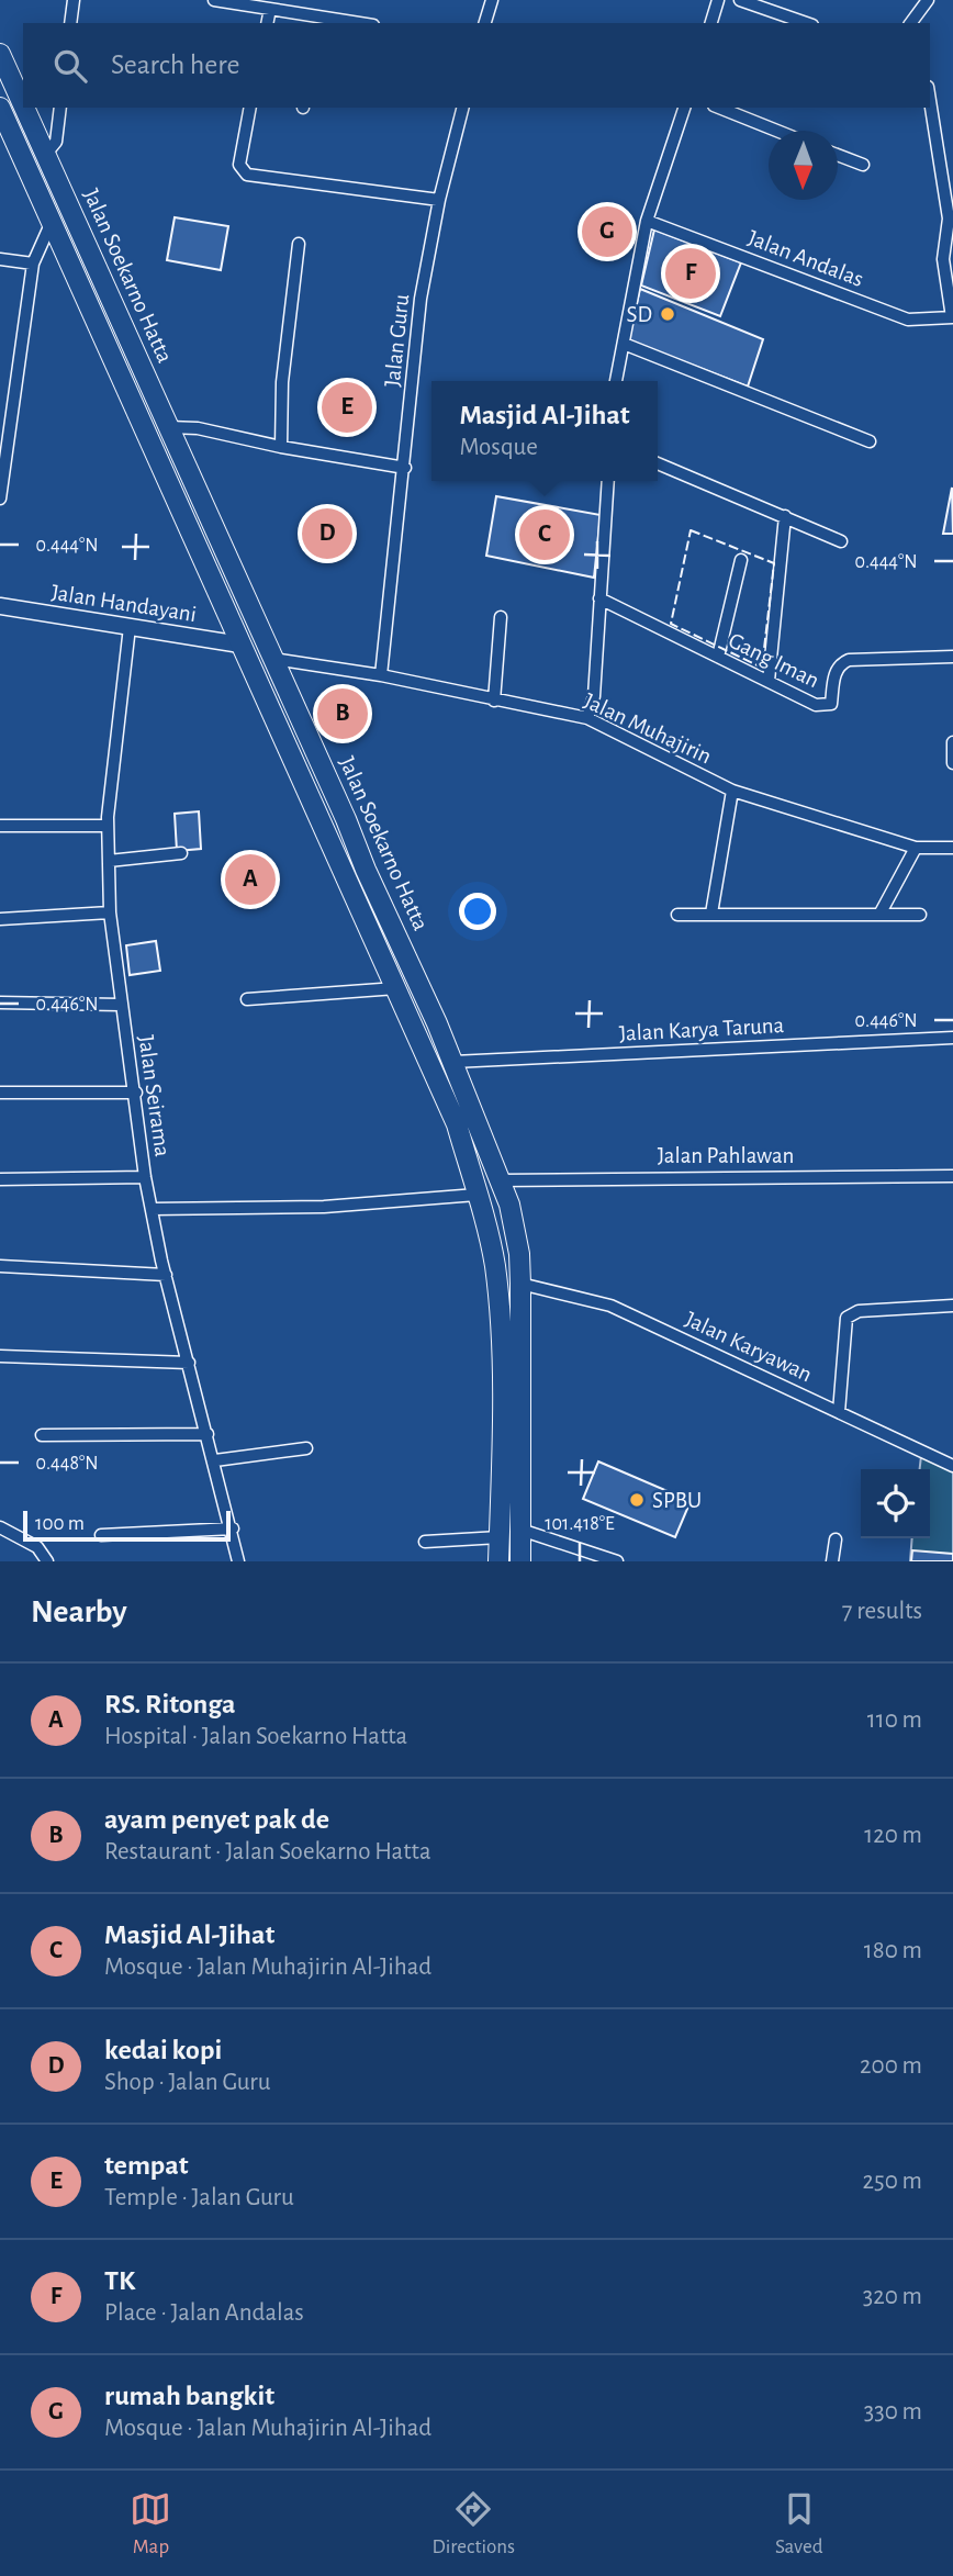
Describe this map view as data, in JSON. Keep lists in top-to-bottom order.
{
  "streets": {
    "main road": ["Jalan Soekarno Hatta"],
    "street": [
      "Jalan Andalas",
      "Jalan Guru",
      "Jalan Handayani",
      "Gang Iman",
      "Jalan Muhajirin",
      "Jalan Karya Taruna",
      "Jalan Seirama",
      "Jalan Pahlawan",
      "Jalan Karyawan"
    ]
  },
  "crossings": [
    ["Jalan Soekarno Hatta", "Jalan Handayani"],
    ["Jalan Soekarno Hatta", "Jalan Muhajirin"],
    ["Jalan Soekarno Hatta", "Jalan Karya Taruna"],
    ["Jalan Soekarno Hatta", "Jalan Pahlawan"],
    ["Jalan Soekarno Hatta", "Jalan Karyawan"],
    ["Jalan Guru", "Jalan Muhajirin"],
    ["Jalan Handayani", "Jalan Seirama"]
  ],
  "places": ["SD", "SPBU"],
  "scale_bar": "100 m",
  "north": "bottom",
  "page": {
    "search": "Search here",
    "pins": [
      "G",
      "F",
      "E",
      "D",
      "C",
      "B",
      "A"
    ],
    "popup": ["Masjid Al-Jihat", "Mosque"],
    "scale": "100 m",
    "heading": ["Nearby", "7 results"],
    "list": [
      {
        "mark": "A",
        "name": "RS. Ritonga",
        "note": "Hospital · Jalan Soekarno Hatta",
        "value": "110 m"
      },
      {
        "mark": "B",
        "name": "ayam penyet pak de",
        "note": "Restaurant · Jalan Soekarno Hatta",
        "value": "120 m"
      },
      {
        "mark": "C",
        "name": "Masjid Al-Jihat",
        "note": "Mosque · Jalan Muhajirin Al-Jihad",
        "value": "180 m"
      },
      {
        "mark": "D",
        "name": "kedai kopi",
        "note": "Shop · Jalan Guru",
        "value": "200 m"
      },
      {
        "mark": "E",
        "name": "tempat",
        "note": "Temple · Jalan Guru",
        "value": "250 m"
      },
      {
        "mark": "F",
        "name": "TK",
        "note": "Place · Jalan Andalas",
        "value": "320 m"
      },
      {
        "mark": "G",
        "name": "rumah bangkit",
        "note": "Mosque · Jalan Muhajirin Al-Jihad",
        "value": "330 m"
      }
    ],
    "nav": ["Map", "Directions", "Saved"]
  },
  "coordinates": [
    "0.444°N",
    "0.446°N",
    "0.448°N",
    "101.418°E"
  ]
}
